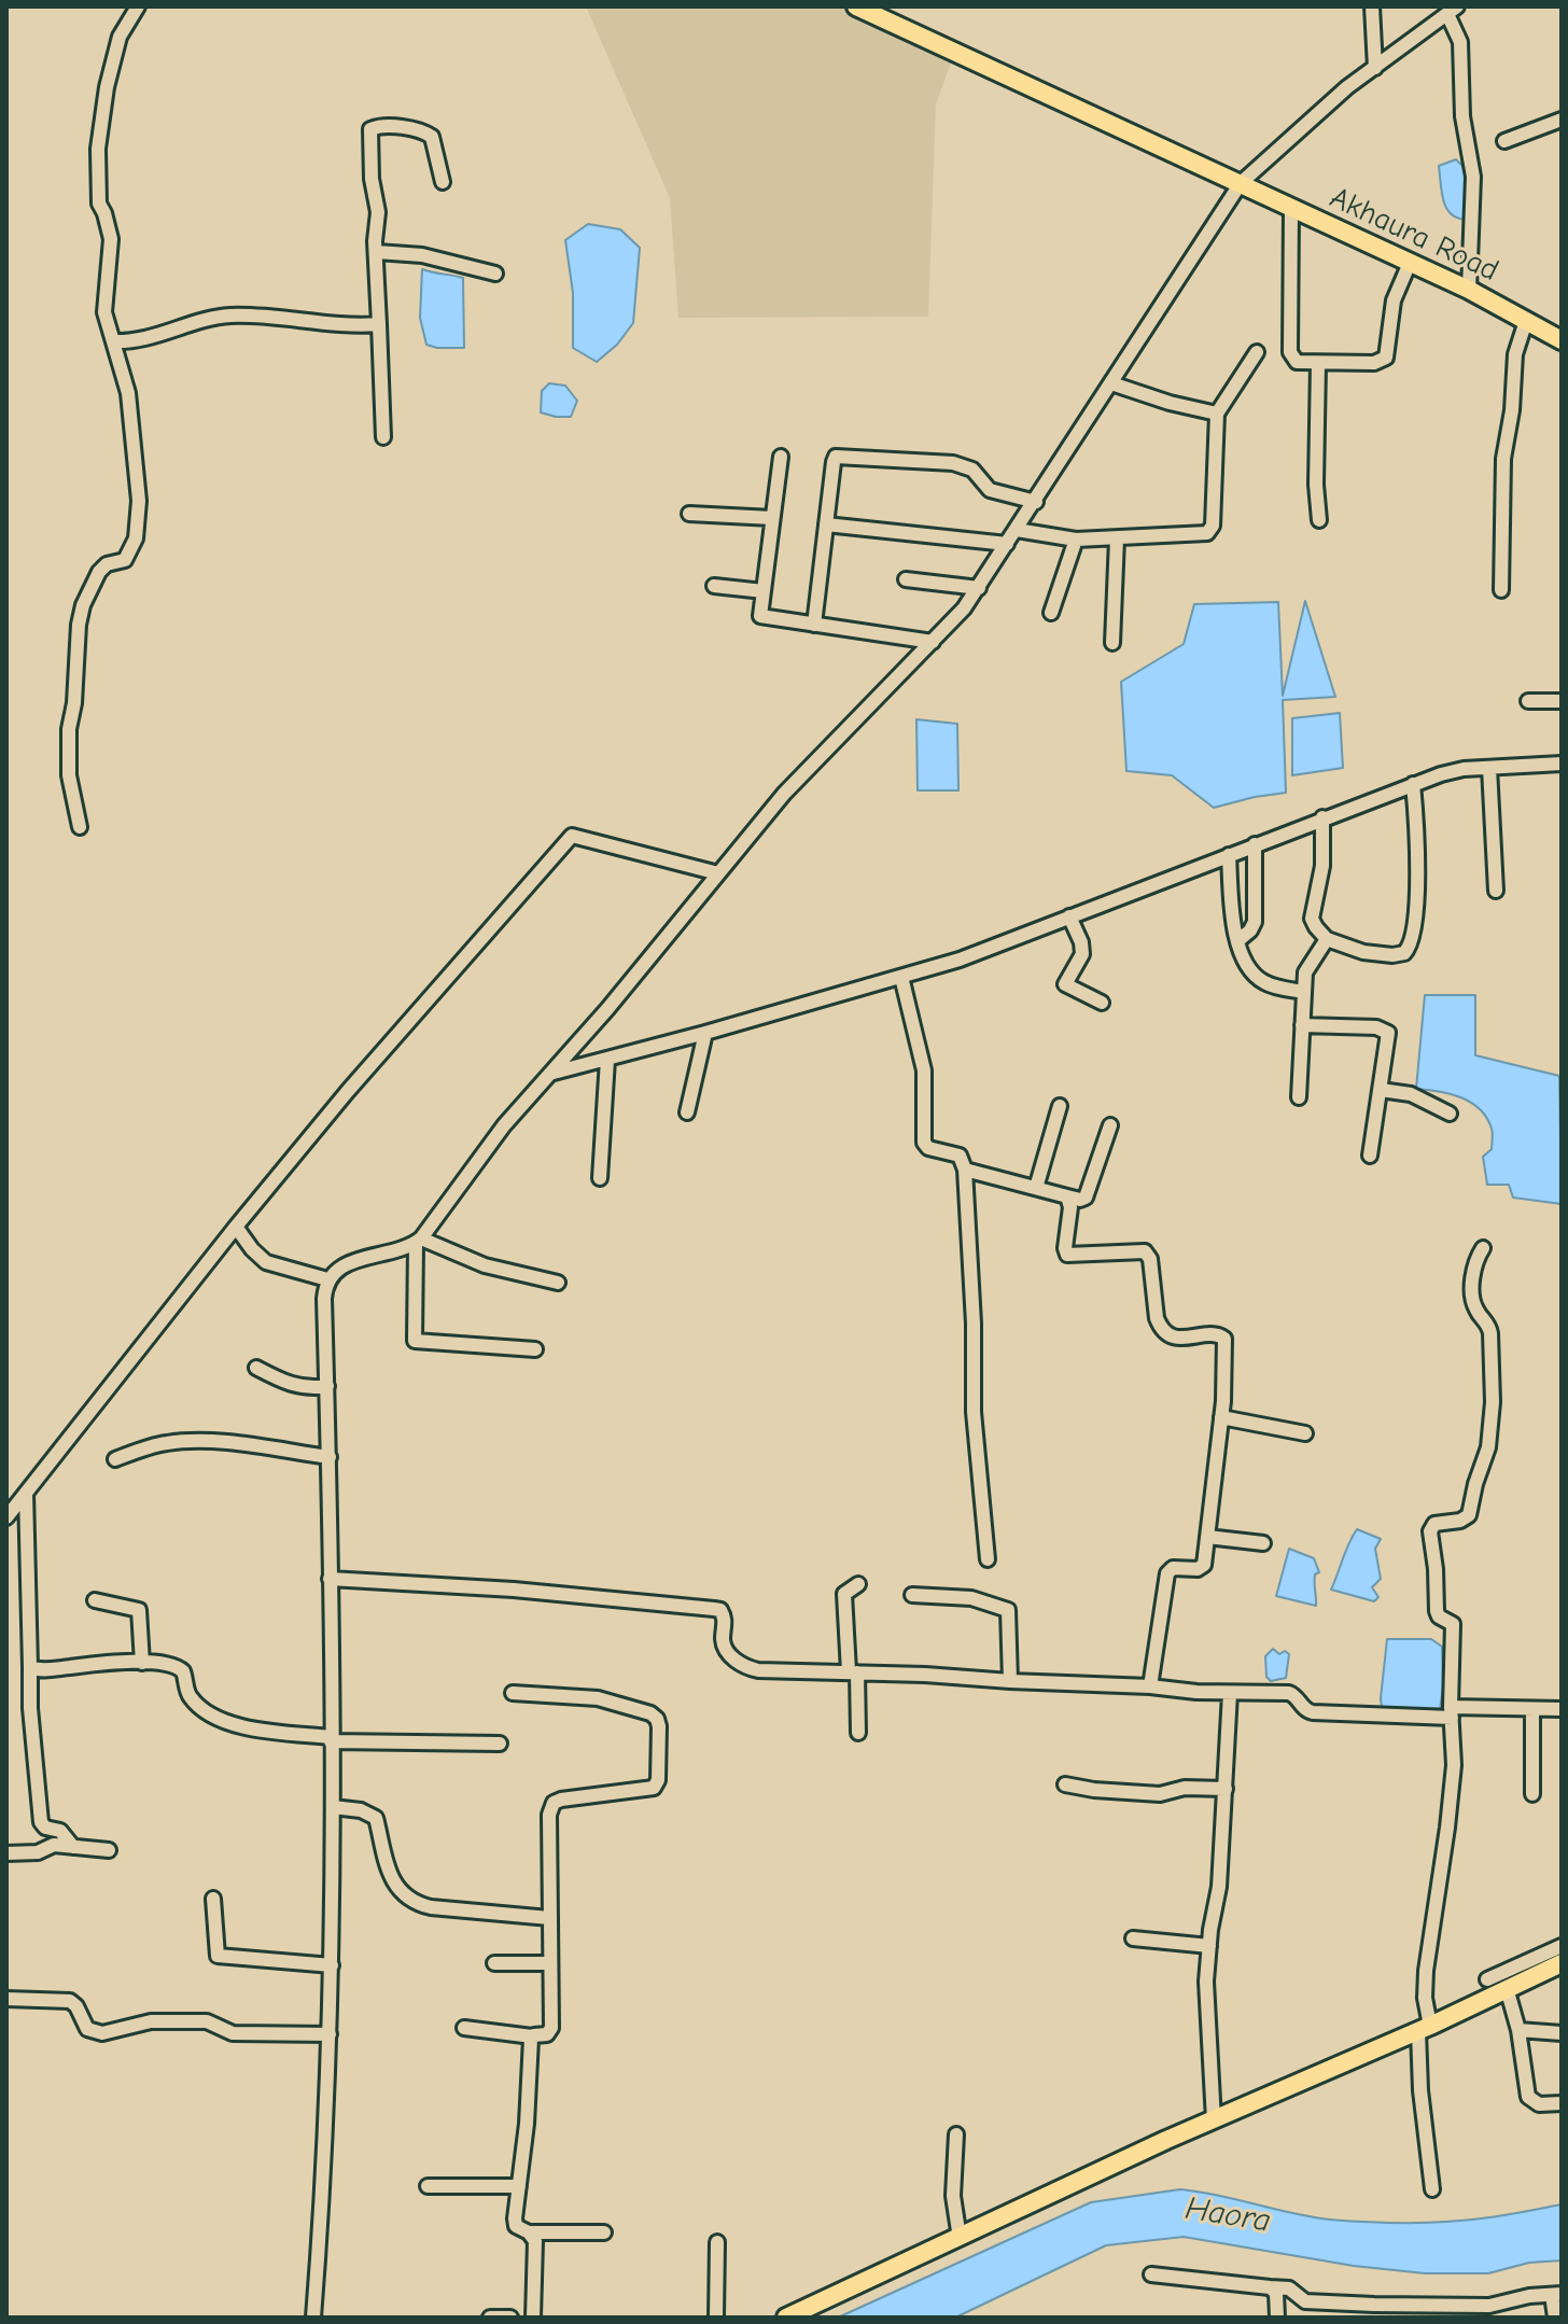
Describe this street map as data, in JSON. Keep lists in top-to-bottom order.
{
  "streets": {
    "main road": ["Akhaura Road"]
  },
  "water": ["Haora"]
}
